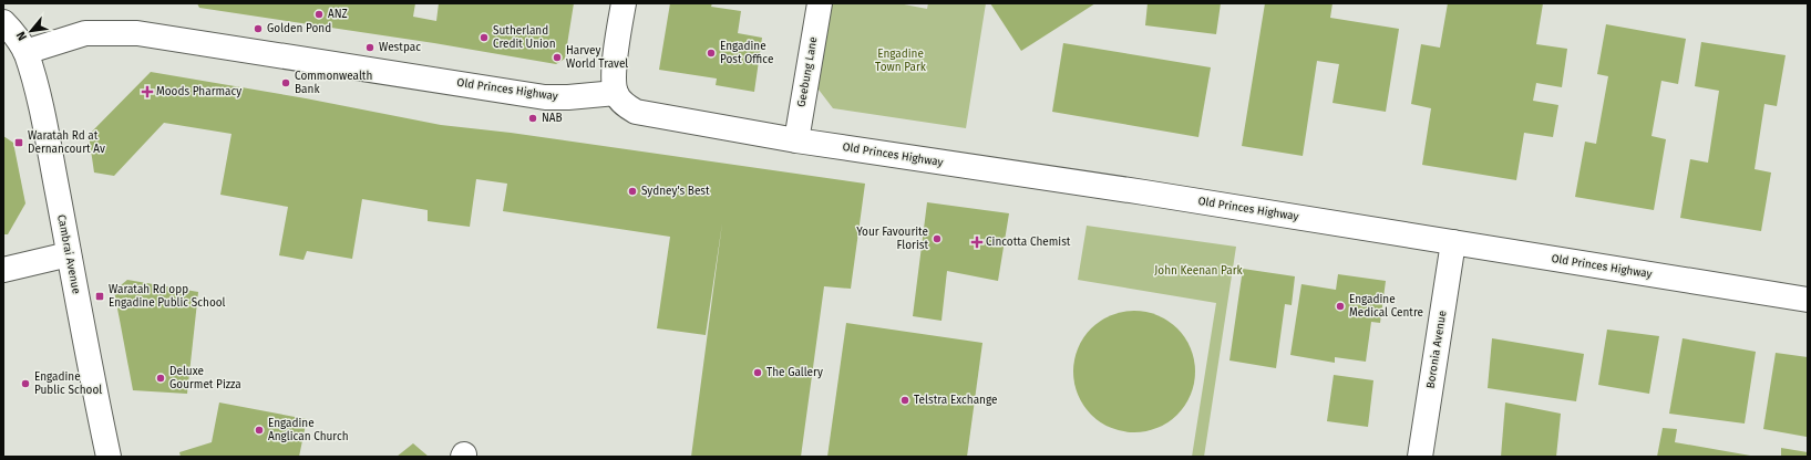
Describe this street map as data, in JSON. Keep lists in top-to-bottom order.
{
  "streets": {
    "street": [
      "Geebung Lane",
      "Old Princes Highway",
      "Cambrai Avenue",
      "Boronia Avenue"
    ]
  },
  "crossings": [
    ["Geebung Lane", "Old Princes Highway"],
    ["Old Princes Highway", "Cambrai Avenue"],
    ["Old Princes Highway", "Boronia Avenue"]
  ],
  "parks": ["Engadine Town Park", "John Keenan Park"],
  "places": {
    "other": [
      "ANZ",
      "Golden Pond",
      "Sutherland Credit Union",
      "Westpac",
      "Engadine Post Office",
      "Harvey World Travel",
      "Commonwealth Bank",
      "NAB",
      "Sydney's Best",
      "Your Favourite Florist",
      "Engadine Medical Centre",
      "The Gallery",
      "Deluxe Gourmet Pizza",
      "Engadine Public School",
      "Telstra Exchange",
      "Engadine Anglican Church"
    ],
    "health": ["Moods Pharmacy", "Cincotta Chemist"],
    "transit": ["Waratah Rd at Dernancourt Av", "Waratah Rd opp Engadine Public School"]
  },
  "north": "bottom left"
}
